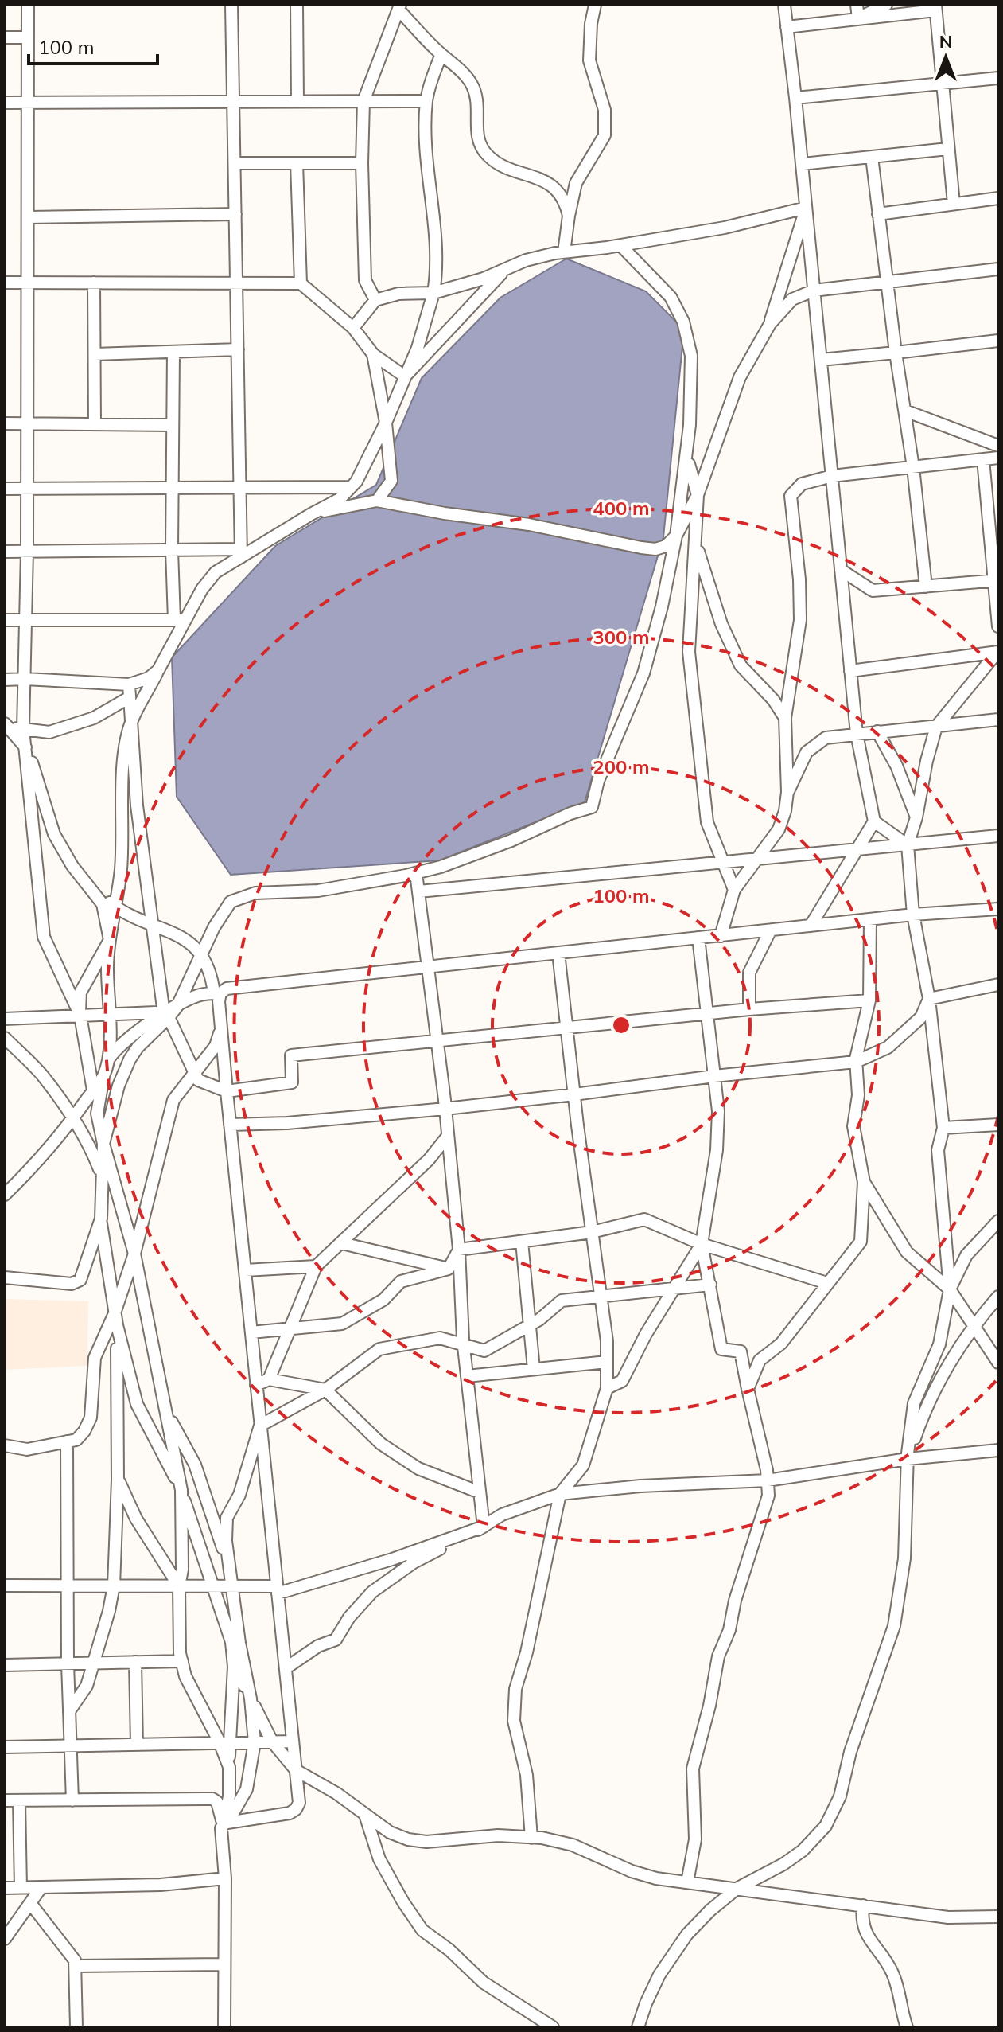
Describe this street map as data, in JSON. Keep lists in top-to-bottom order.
{
  "scale_bar": "100 m",
  "north": "top",
  "rings": [
    "400 m",
    "300 m",
    "200 m",
    "100 m"
  ]
}
